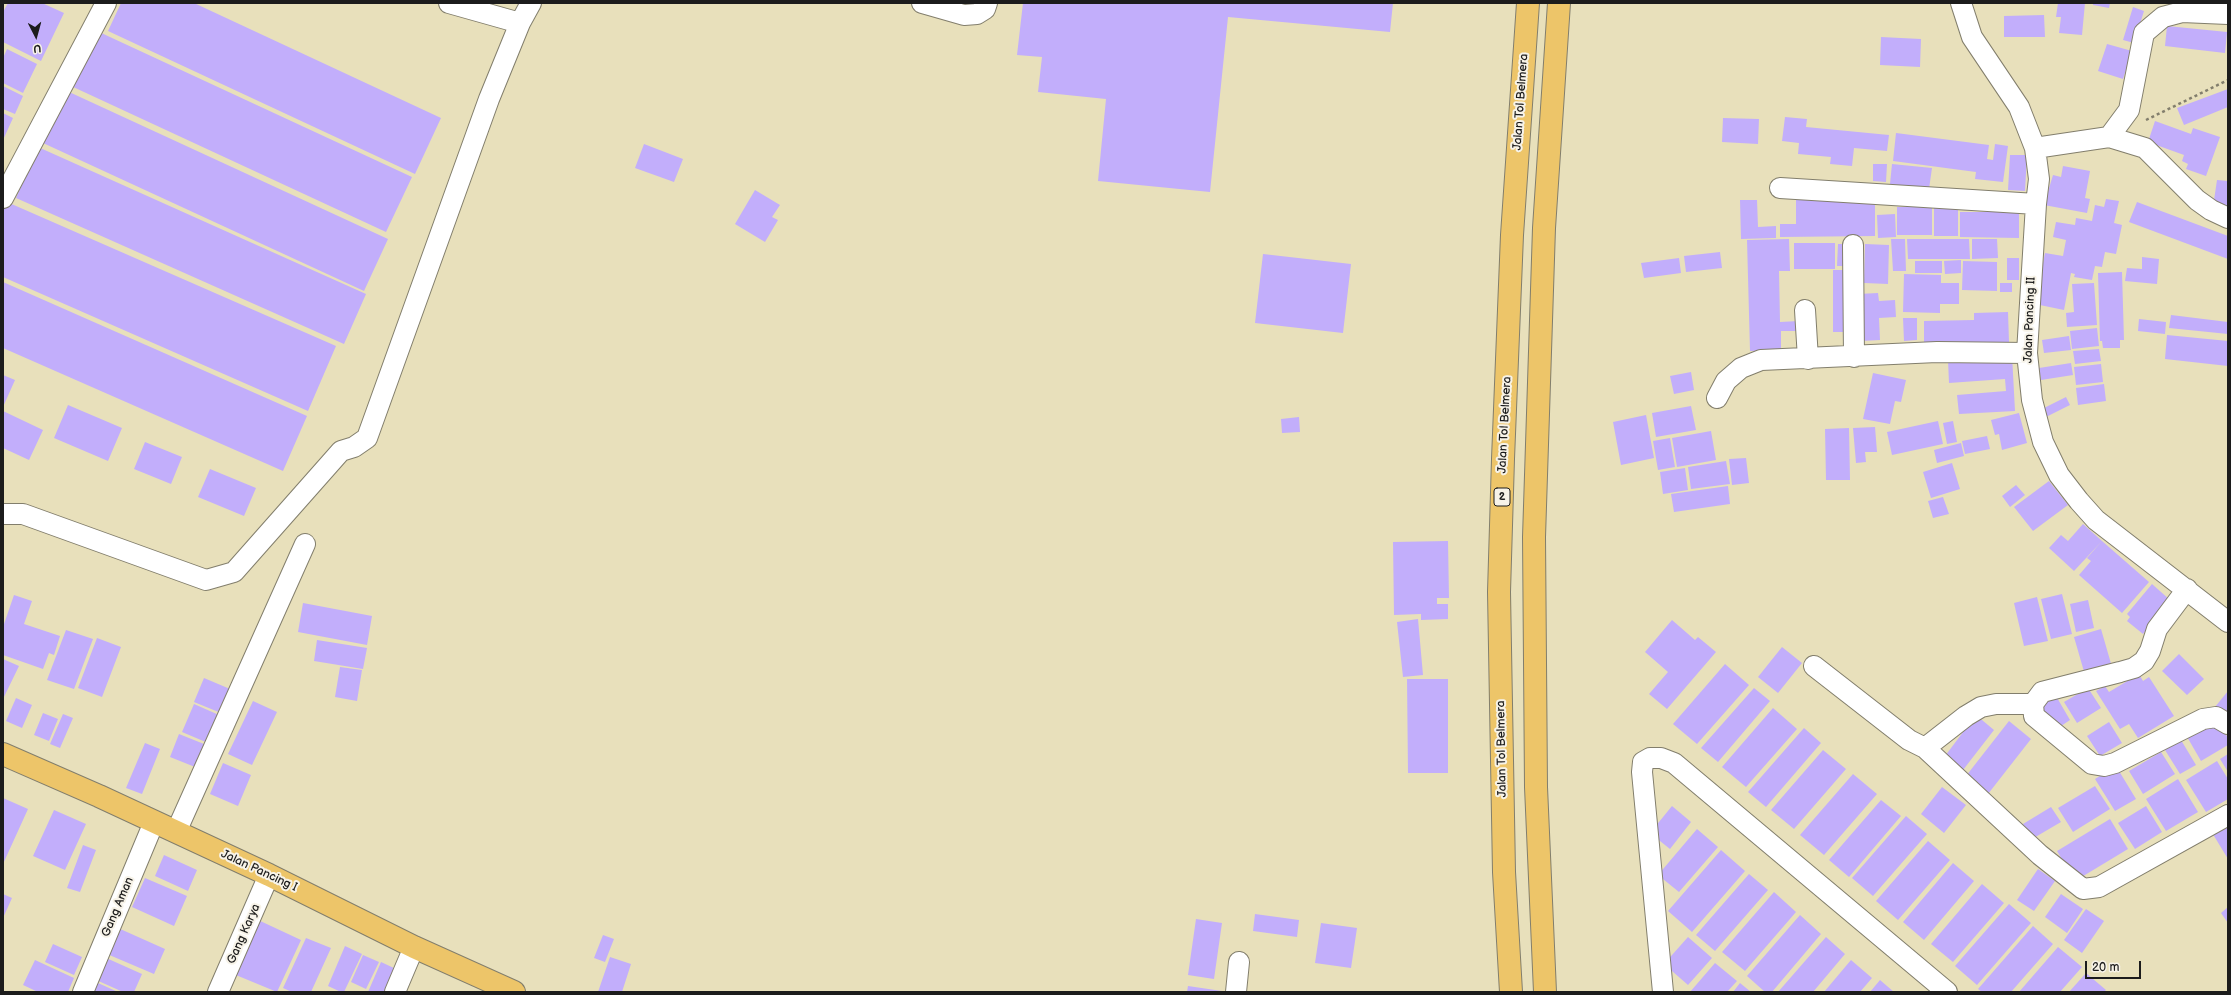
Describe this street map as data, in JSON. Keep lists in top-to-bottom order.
{
  "streets": {
    "main road": ["Jalan Tol Belmera", "2", "Jalan Pancing I"],
    "street": ["Jalan Pancing II", "Gang Aman", "Gang Karya"]
  },
  "crossings": [
    ["Jalan Pancing I", "Gang Aman"],
    ["Jalan Pancing I", "Gang Karya"]
  ],
  "scale_bar": "20 m",
  "north": "bottom"
}
